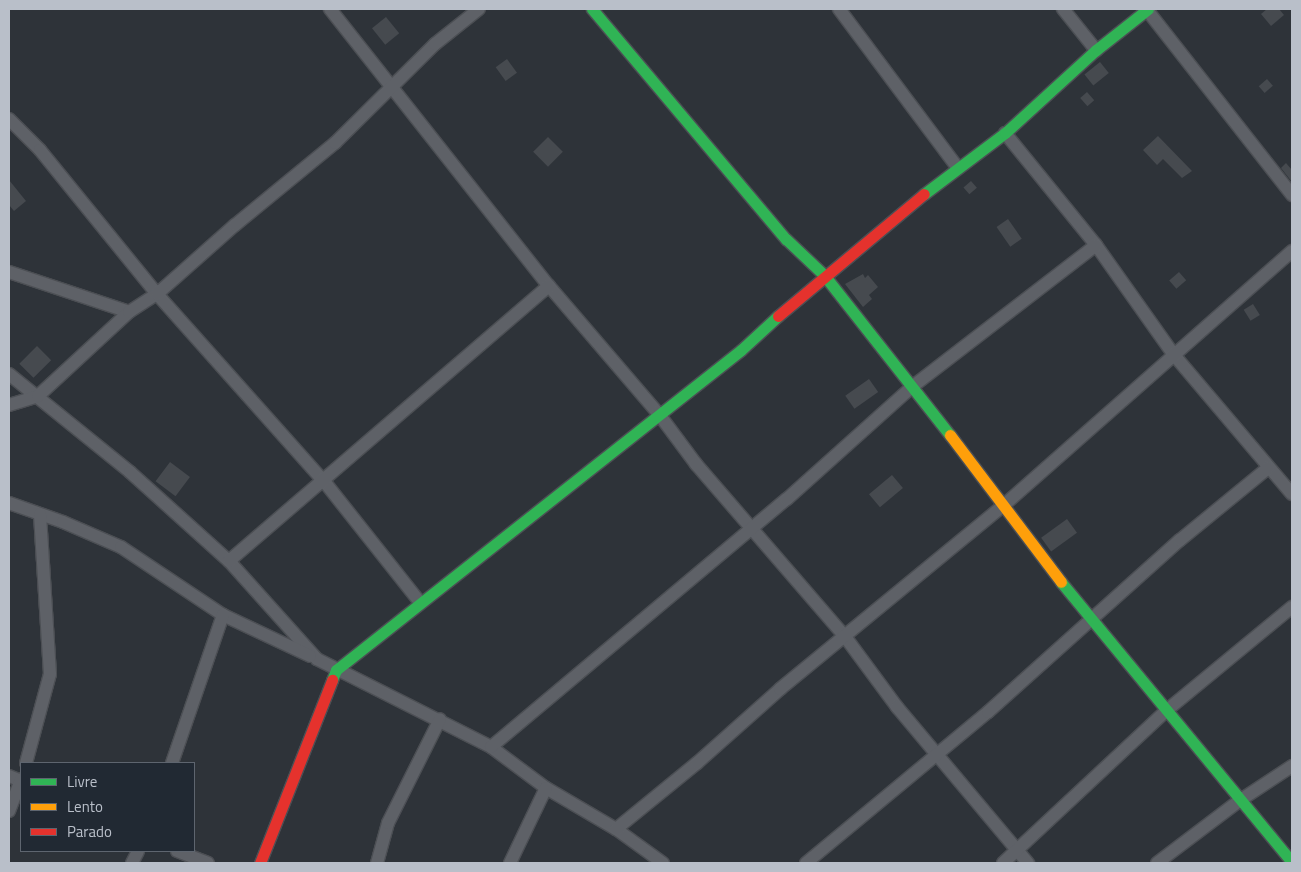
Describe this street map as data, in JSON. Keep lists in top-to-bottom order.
{
  "legend": ["Livre", "Lento", "Parado"]
}
